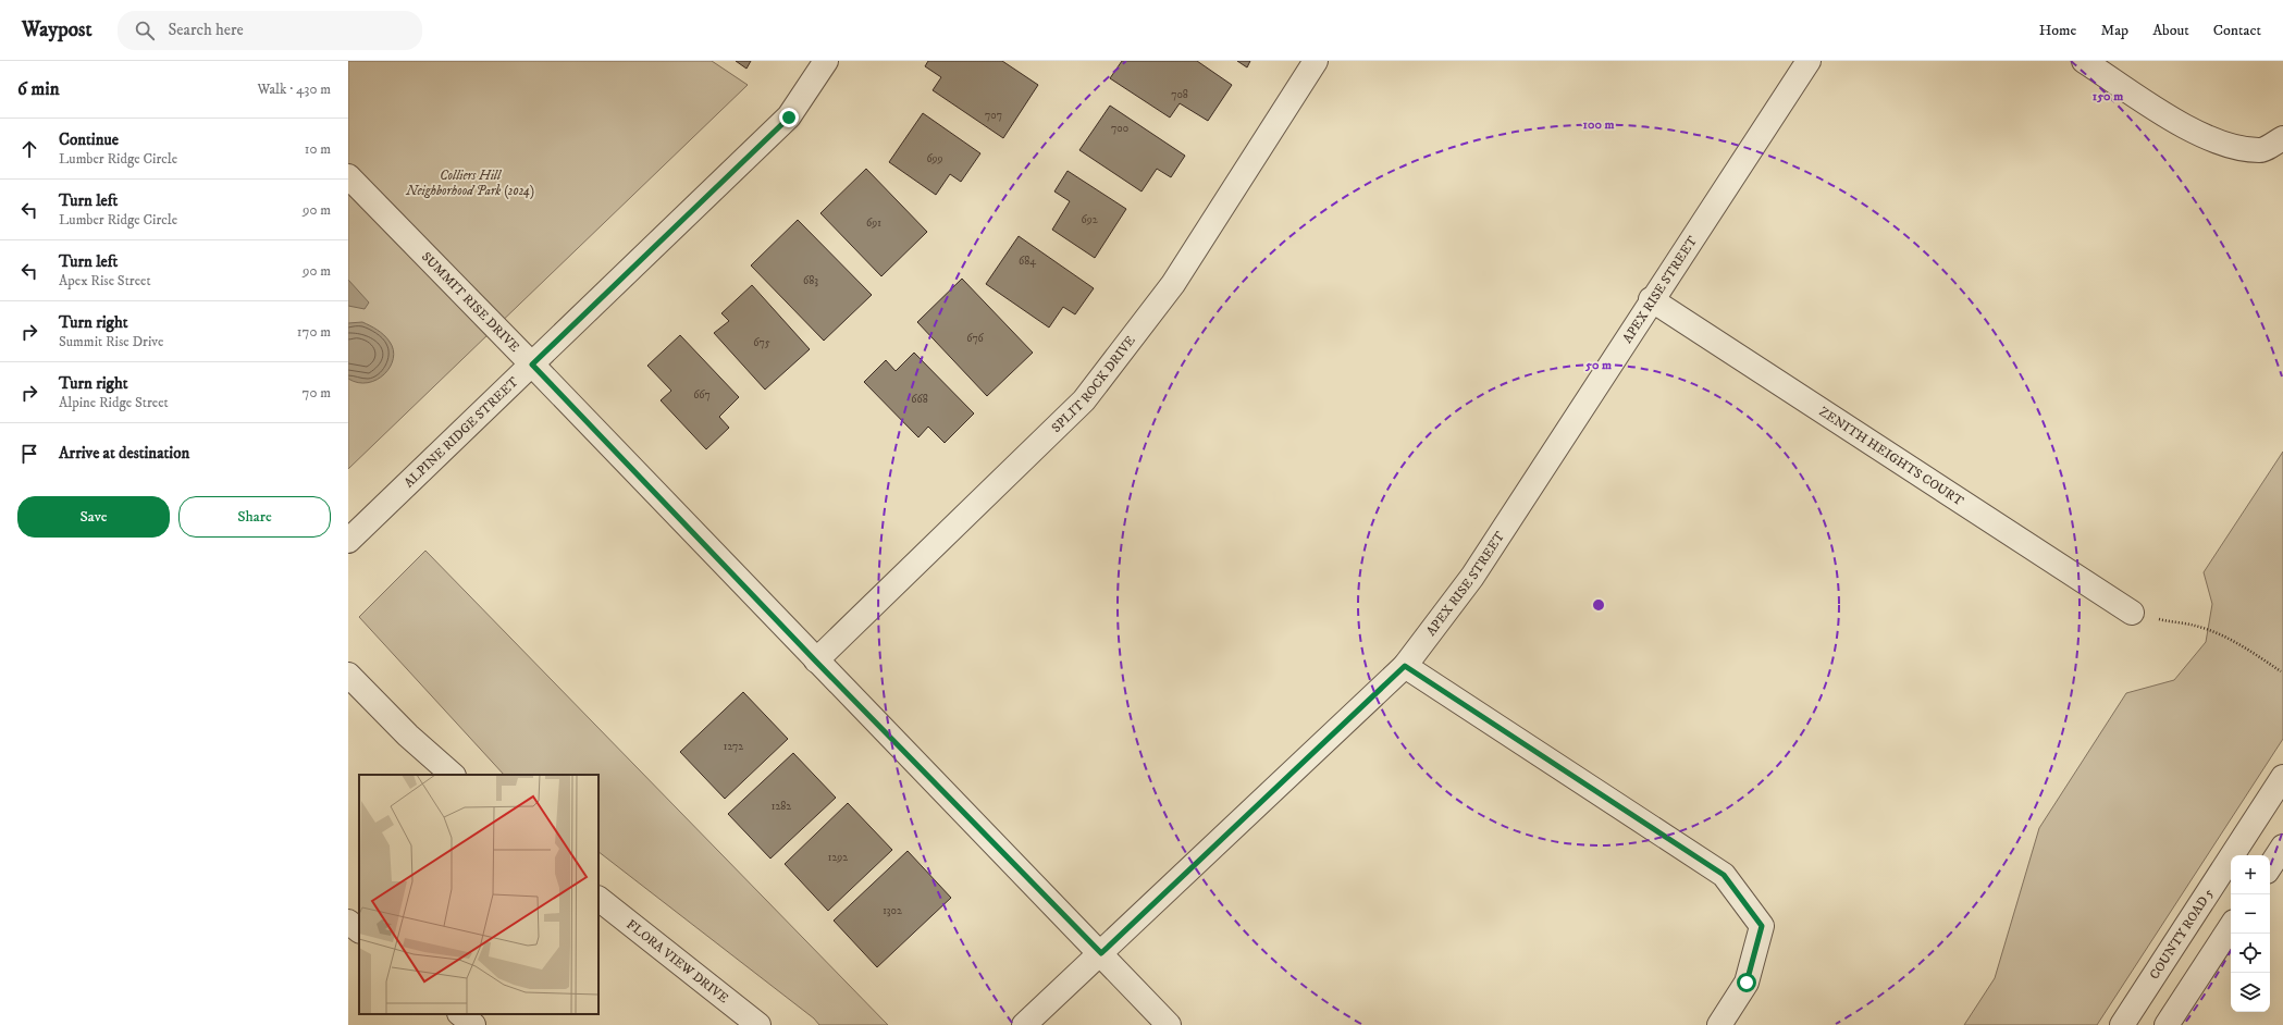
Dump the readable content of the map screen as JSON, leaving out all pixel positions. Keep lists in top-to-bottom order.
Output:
{
  "streets": {
    "street": [
      "APEX RISE STREET",
      "SUMMIT RISE DRIVE",
      "SPLIT ROCK DRIVE",
      "ALPINE RIDGE STREET",
      "ZENITH HEIGHTS COURT",
      "COUNTY ROAD 5",
      "FLORA VIEW DRIVE"
    ]
  },
  "crossings": [
    ["APEX RISE STREET", "SUMMIT RISE DRIVE"],
    ["APEX RISE STREET", "ZENITH HEIGHTS COURT"],
    ["SUMMIT RISE DRIVE", "SPLIT ROCK DRIVE"],
    ["SUMMIT RISE DRIVE", "ALPINE RIDGE STREET"]
  ],
  "parks": ["Colliers Hill Neighborhood Park (2024)"],
  "house_numbers": [
    "708",
    "707",
    "700",
    "699",
    "692",
    "691",
    "684",
    "683",
    "676",
    "675",
    "667",
    "668",
    "1272",
    "1282",
    "1292",
    "1302"
  ],
  "page": {
    "header": "Waypost",
    "search": "Search here",
    "nav": [
      "Home",
      "Map",
      "About",
      "Contact"
    ],
    "heading": ["6 min", "Walk · 430 m"],
    "list": [
      ["Continue", "Lumber Ridge Circle", "10 m"],
      ["Turn left", "Lumber Ridge Circle", "90 m"],
      ["Turn left", "Apex Rise Street", "90 m"],
      ["Turn right", "Summit Rise Drive", "170 m"],
      ["Turn right", "Alpine Ridge Street", "70 m"],
      "Arrive at destination"
    ],
    "buttons": ["Save", "Share"],
    "map_buttons": ["+", "−"]
  },
  "rings": ["150 m", "100 m", "50 m"]
}
